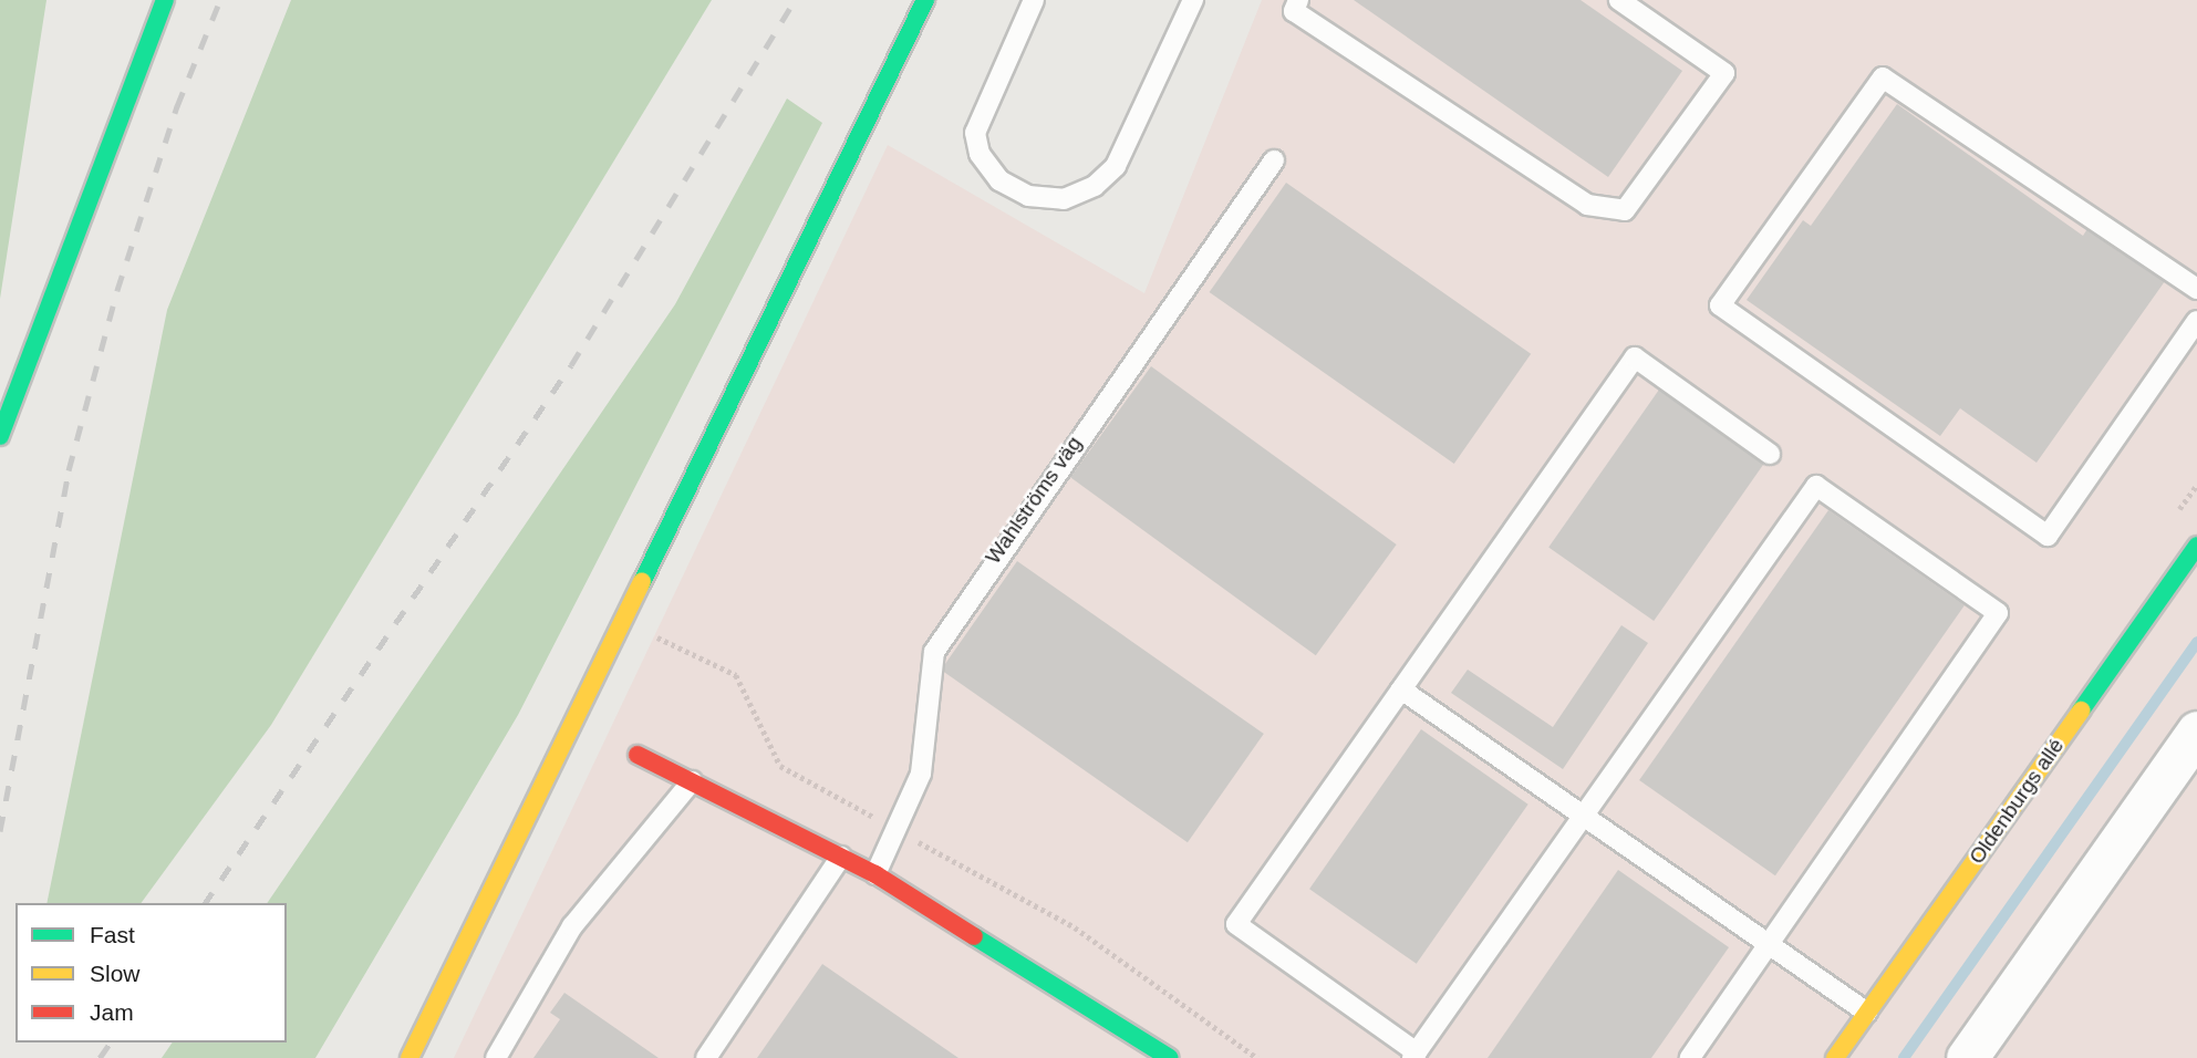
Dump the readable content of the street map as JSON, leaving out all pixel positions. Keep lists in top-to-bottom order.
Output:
{
  "streets": {
    "street": ["Oldenburgs allé"],
    "lane": ["Wahlströms väg"]
  },
  "legend": ["Fast", "Slow", "Jam"]
}
